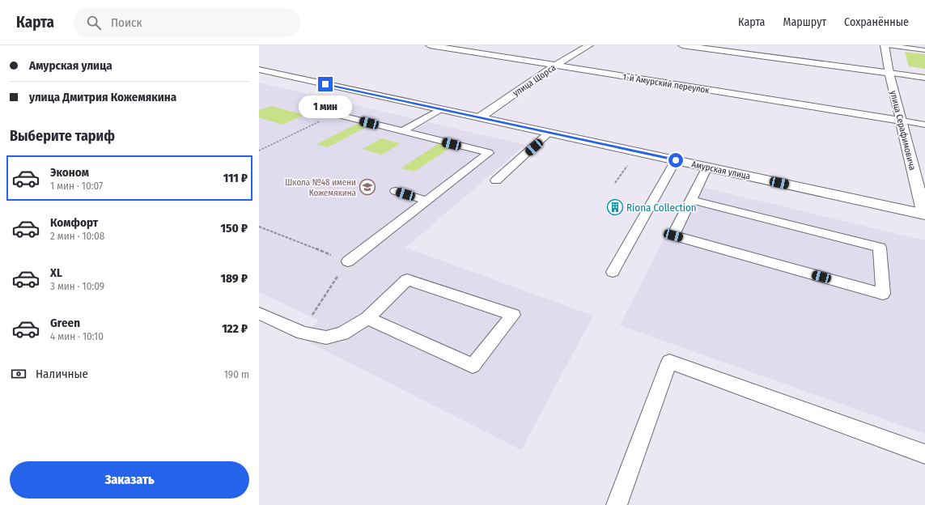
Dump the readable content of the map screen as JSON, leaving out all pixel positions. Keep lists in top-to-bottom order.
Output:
{
  "streets": {
    "street": [
      "улица Щорса",
      "1-й Амурский переулок",
      "улица Серафимовича",
      "Амурская улица"
    ]
  },
  "crossings": [
    ["улица Щорса", "1-й Амурский переулок"],
    ["улица Щорса", "Амурская улица"],
    ["1-й Амурский переулок", "улица Серафимовича"],
    ["улица Серафимовича", "Амурская улица"]
  ],
  "places": {
    "school or university": ["Школа №48 имени Кожемякина"],
    "building": ["Riona Collection"]
  },
  "page": {
    "header": "Карта",
    "search": "Поиск",
    "nav": ["Карта", "Маршрут", "Сохранённые"],
    "banner": ["Амурская улица", "улица Дмитрия Кожемякина"],
    "bubble": "1 мин",
    "heading": "Выберите тариф",
    "list": [
      {
        "name": "Эконом",
        "note": "1 мин · 10:07",
        "value": "111 ₽"
      },
      {
        "name": "Комфорт",
        "note": "2 мин · 10:08",
        "value": "150 ₽"
      },
      {
        "name": "XL",
        "note": "3 мин · 10:09",
        "value": "189 ₽"
      },
      {
        "name": "Green",
        "note": "4 мин · 10:10",
        "value": "122 ₽"
      }
    ],
    "pay": ["Наличные", "190 m"],
    "buttons": "Заказать"
  }
}
